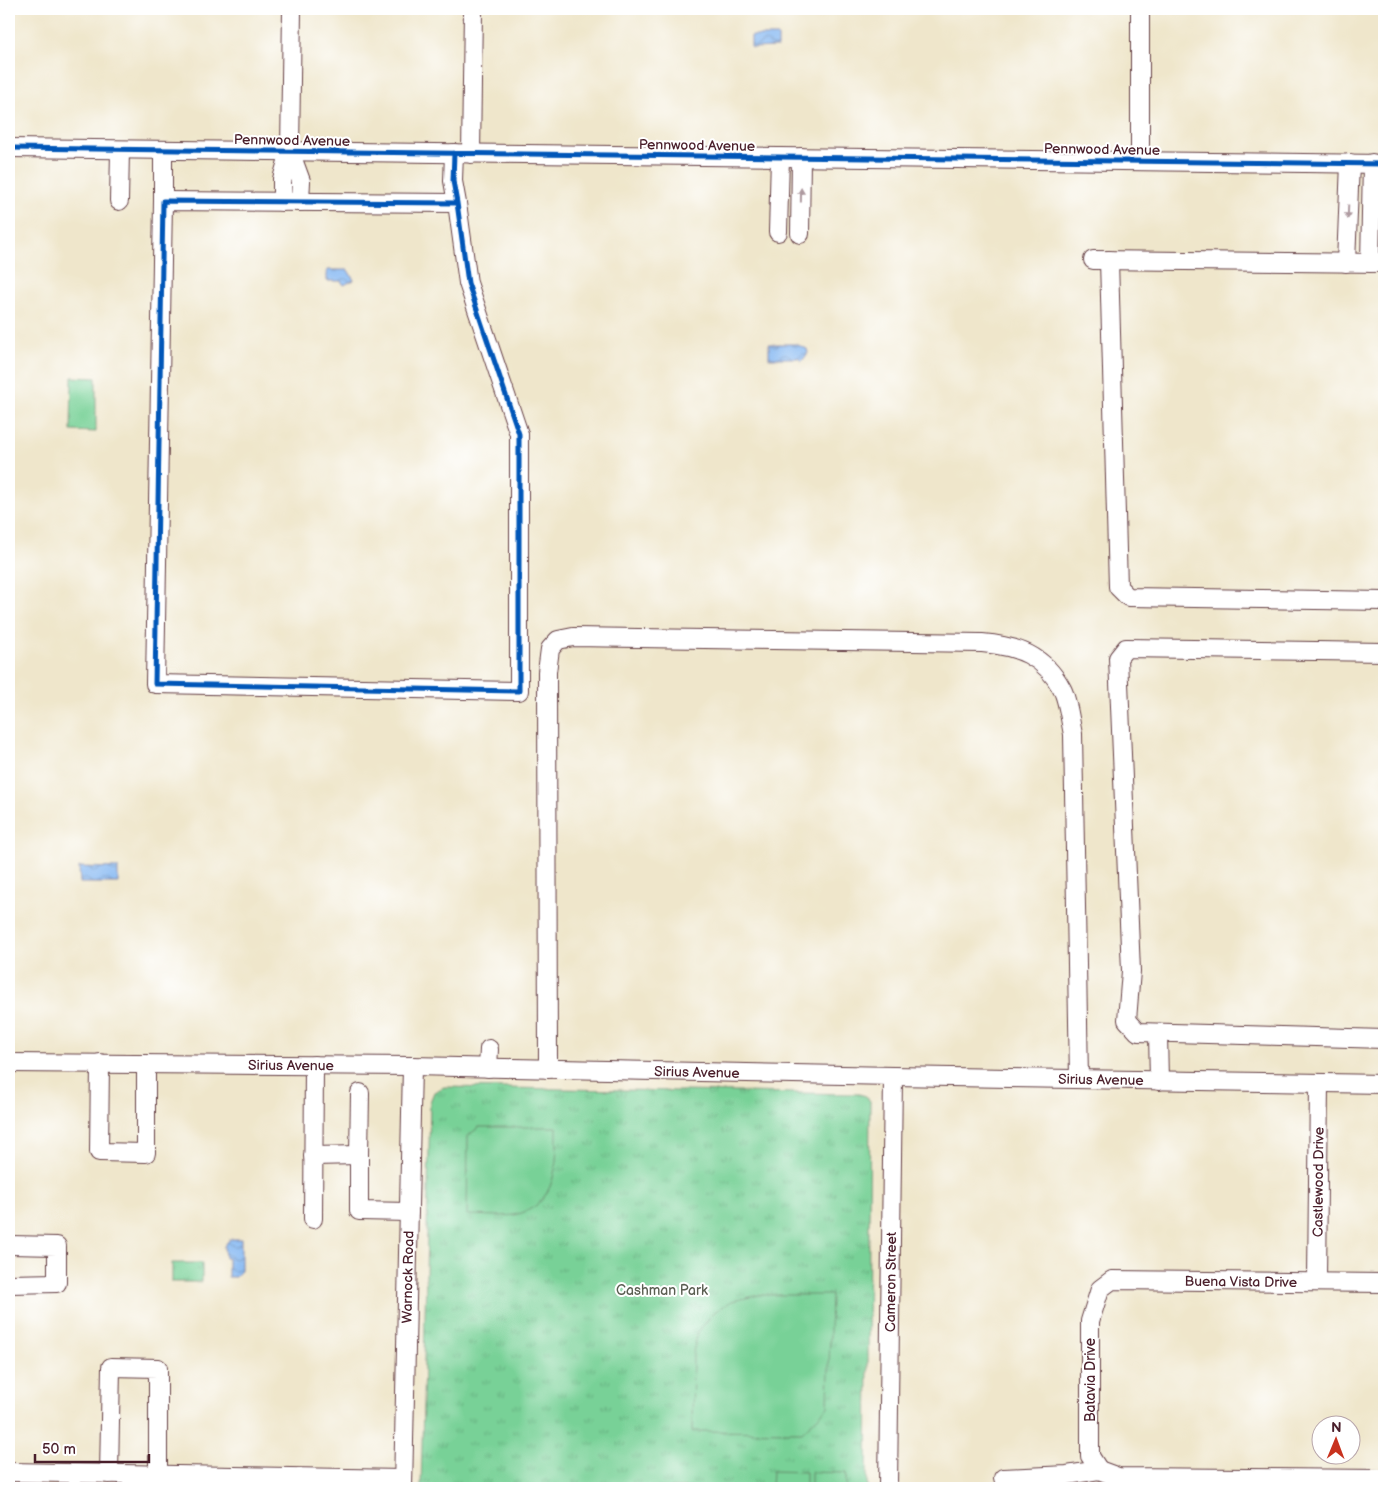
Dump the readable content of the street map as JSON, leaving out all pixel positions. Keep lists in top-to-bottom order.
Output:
{
  "streets": {
    "street": [
      "Pennwood Avenue",
      "Sirius Avenue",
      "Castlewood Drive",
      "Warnock Road",
      "Buena Vista Drive",
      "Cameron Street",
      "Batavia Drive"
    ]
  },
  "crossings": [
    ["Sirius Avenue", "Castlewood Drive"],
    ["Sirius Avenue", "Warnock Road"],
    ["Sirius Avenue", "Cameron Street"],
    ["Castlewood Drive", "Buena Vista Drive"],
    ["Buena Vista Drive", "Batavia Drive"]
  ],
  "parks": ["Cashman Park"],
  "scale_bar": "50 m",
  "north": "top"
}
